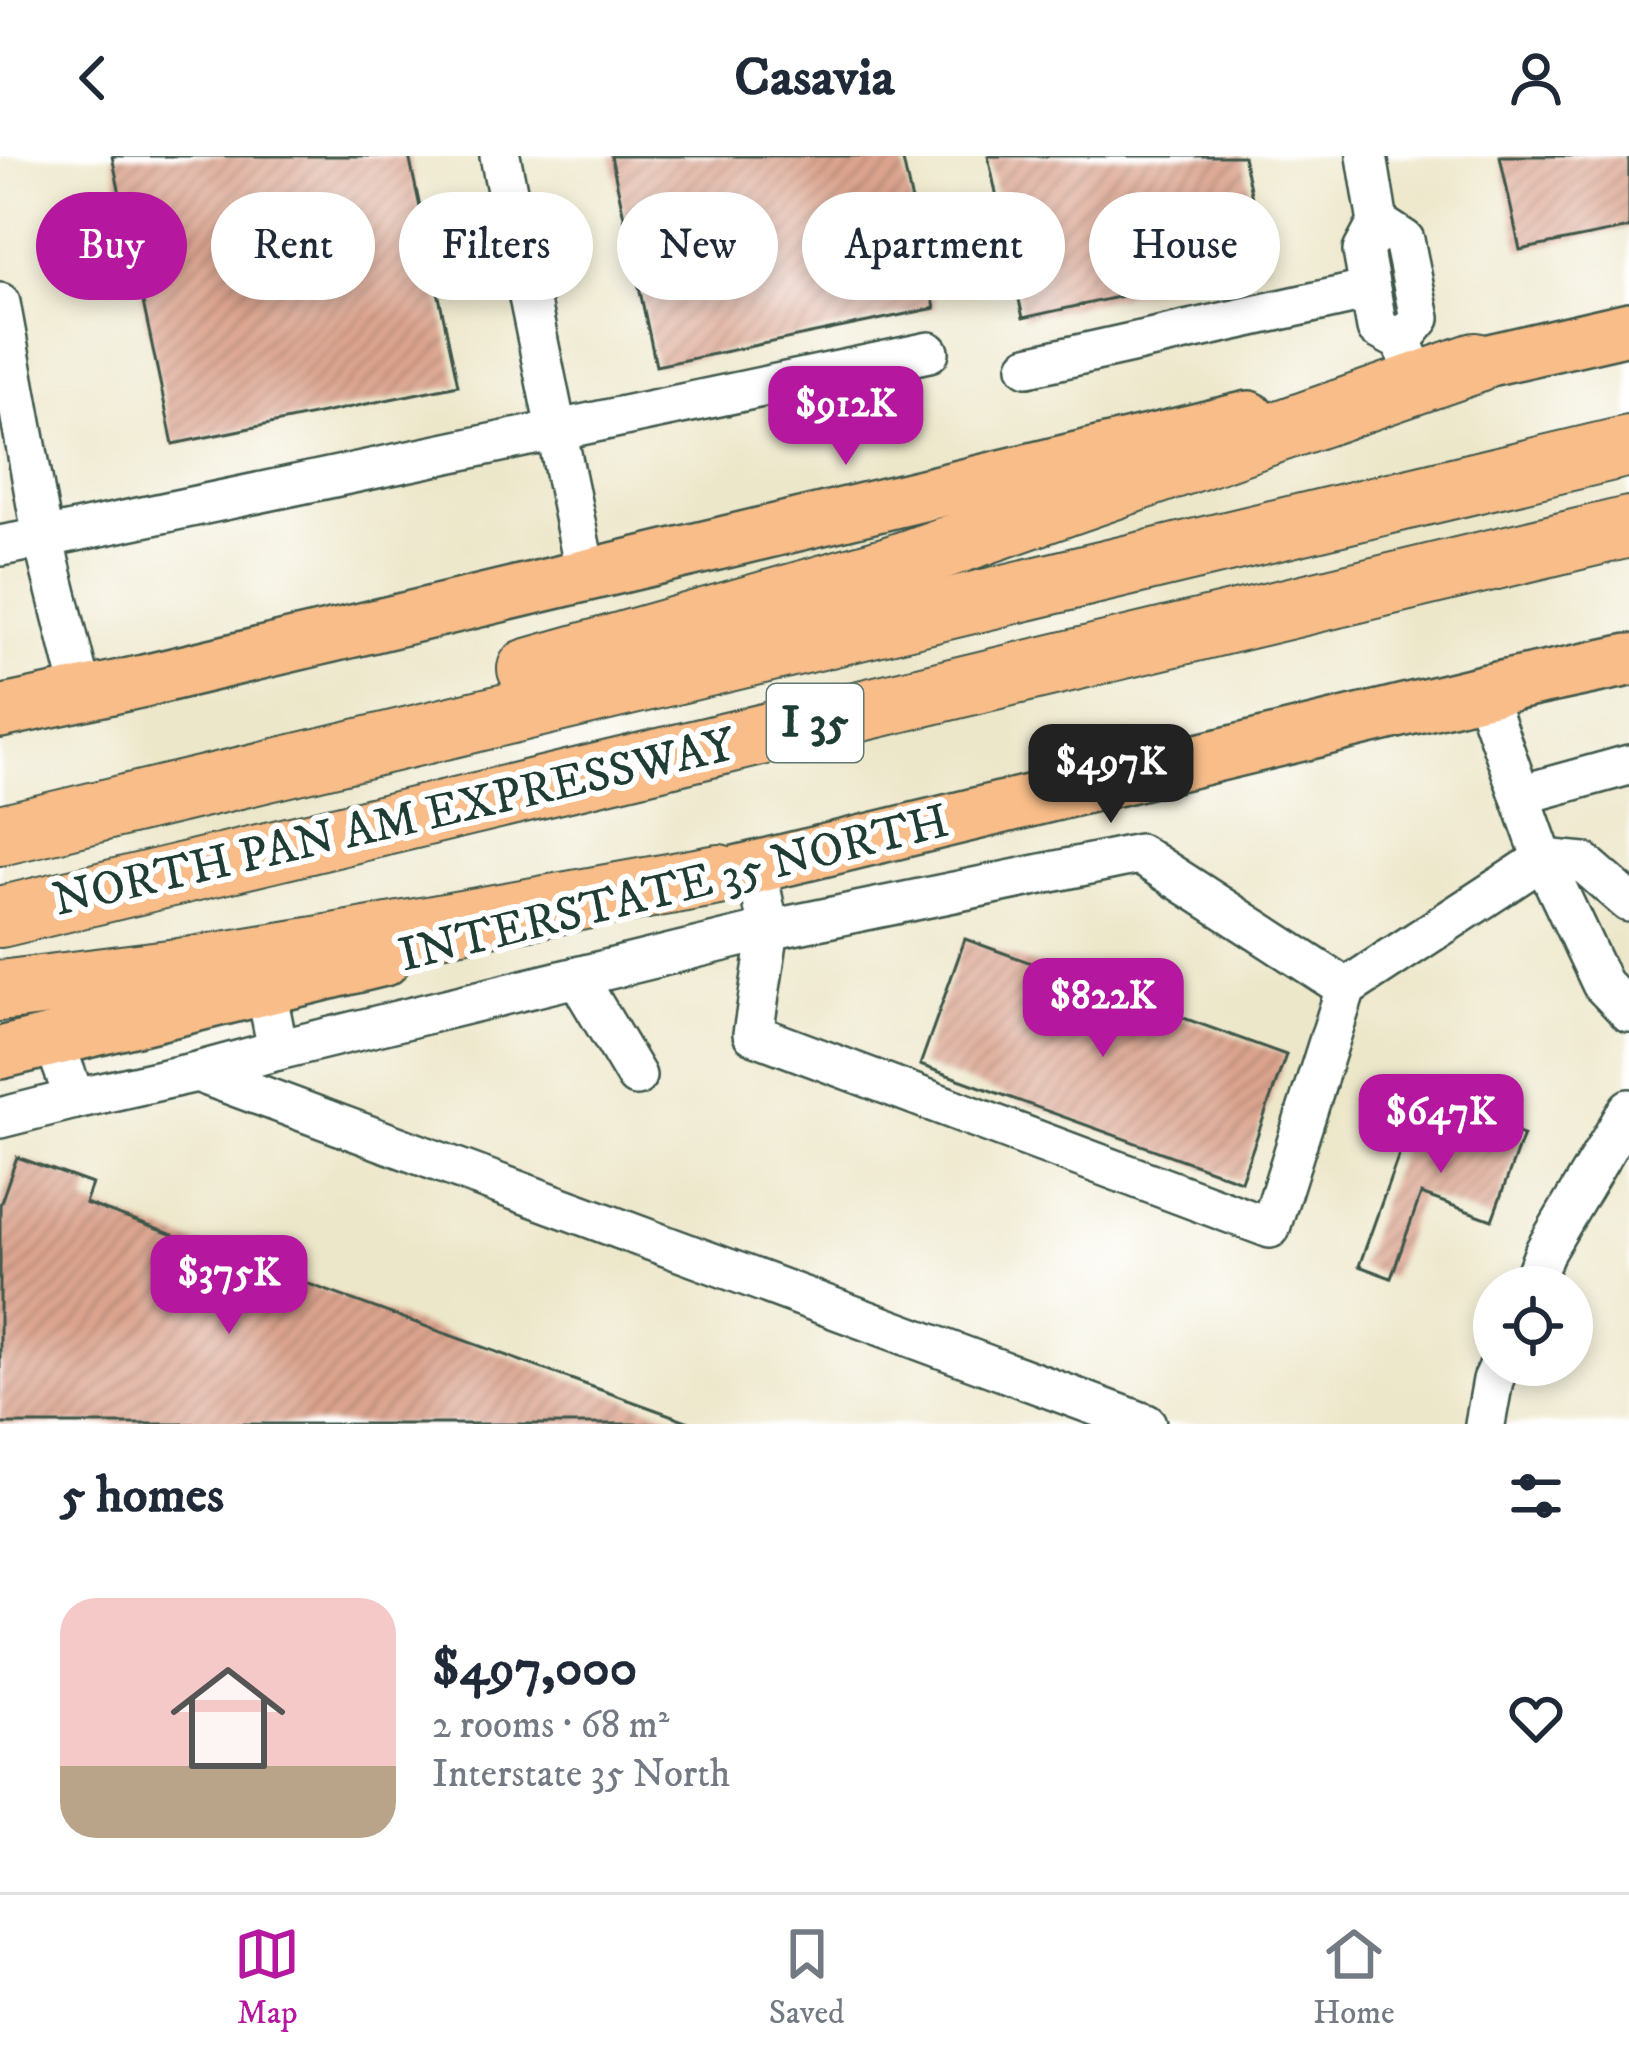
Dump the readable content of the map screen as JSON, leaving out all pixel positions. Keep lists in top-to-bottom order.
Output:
{
  "streets": {
    "highway": ["I 35", "NORTH PAN AM EXPRESSWAY"],
    "main road": ["INTERSTATE 35 NORTH"]
  },
  "page": {
    "header": "Casavia",
    "chip": [
      "Buy",
      "Rent",
      "Filters",
      "New",
      "Apartment",
      "House"
    ],
    "price": [
      "$912K",
      "$497K",
      "$822K",
      "$647K",
      "$375K"
    ],
    "heading": "5 homes",
    "list": [
      {
        "name": "$497,000",
        "note": "2 rooms · 68 m² · Interstate 35 North"
      }
    ],
    "tabs": ["Map", "Saved", "Home"]
  }
}
